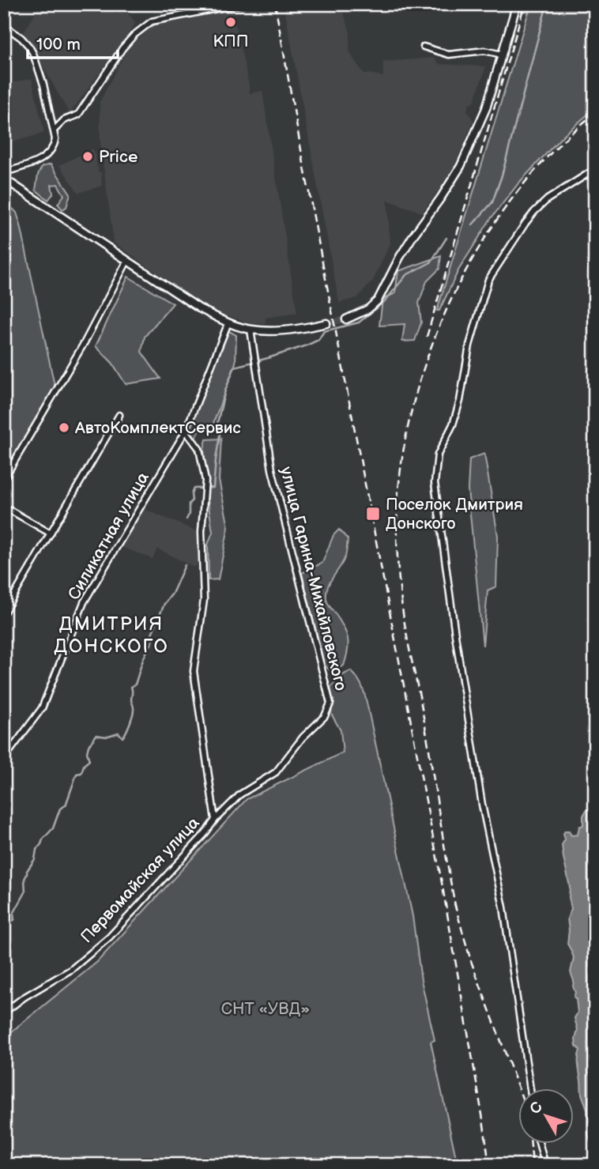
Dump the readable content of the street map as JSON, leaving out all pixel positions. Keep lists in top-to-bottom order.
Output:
{
  "streets": {
    "street": ["Силикатная улица", "улица Гарина-Михайловского", "Первомайская улица"]
  },
  "crossings": [
    ["Силикатная улица", "Первомайская улица"],
    ["улица Гарина-Михайловского", "Первомайская улица"]
  ],
  "districts": ["ДМИТРИЯ ДОНСКОГО"],
  "parks": ["СНТ «УВД»"],
  "places": {
    "other": ["КПП", "Price", "АвтоКомплектСервис"],
    "transit": ["Поселок Дмитрия Донского"]
  },
  "scale_bar": "100 m",
  "north": "top left"
}
